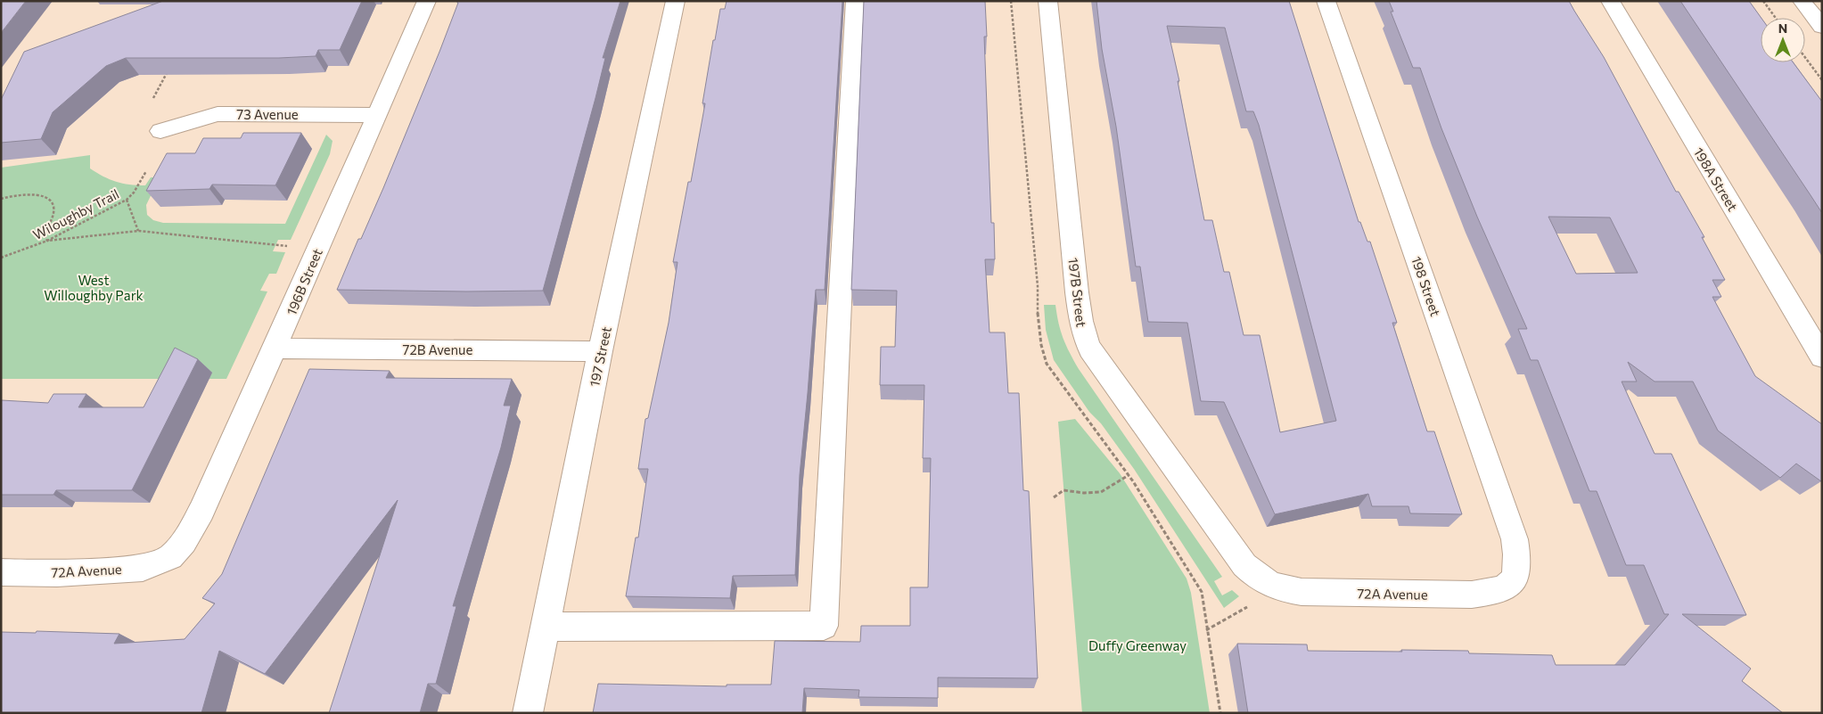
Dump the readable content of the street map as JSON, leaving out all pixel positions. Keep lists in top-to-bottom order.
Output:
{
  "streets": {
    "street": [
      "73 Avenue",
      "198A Street",
      "196B Street",
      "198 Street",
      "197B Street",
      "72B Avenue",
      "197 Street",
      "72A Avenue"
    ],
    "path": ["Wiloughby Trail"]
  },
  "crossings": [
    ["73 Avenue", "196B Street"],
    ["196B Street", "72B Avenue"],
    ["196B Street", "72A Avenue"],
    ["198 Street", "72A Avenue"],
    ["197B Street", "72A Avenue"],
    ["72B Avenue", "197 Street"]
  ],
  "parks": ["West Willoughby Park", "Duffy Greenway"],
  "north": "top"
}
